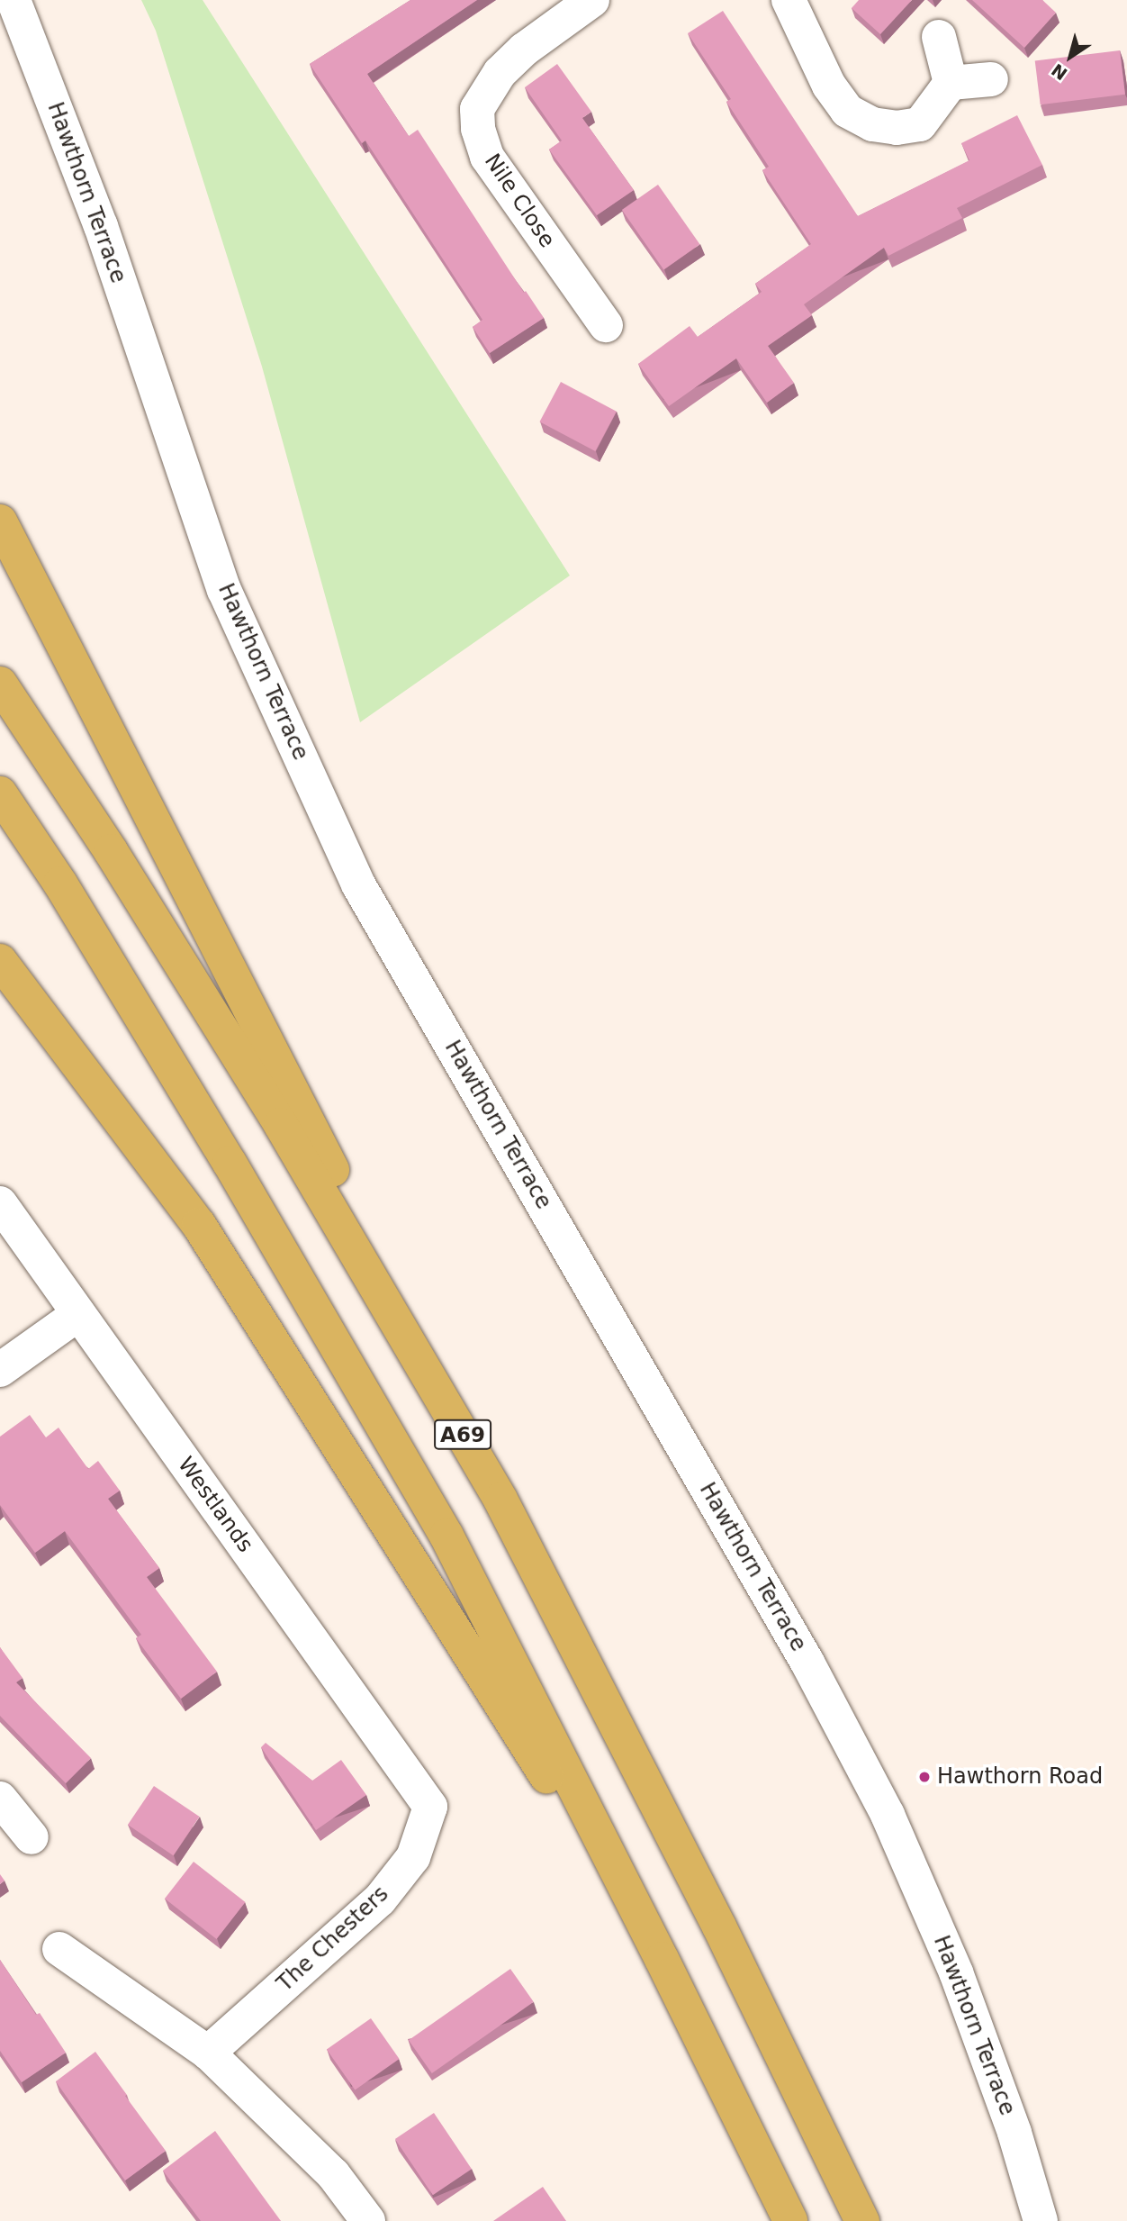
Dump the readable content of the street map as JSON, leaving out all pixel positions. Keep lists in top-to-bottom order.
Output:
{
  "streets": {
    "highway": ["A69"],
    "main road": [
      "Hawthorn Terrace",
      "Nile Close",
      "Westlands",
      "The Chesters"
    ]
  },
  "crossings": [
    ["Westlands", "The Chesters"]
  ],
  "places": ["Hawthorn Road"],
  "north": "bottom left"
}
